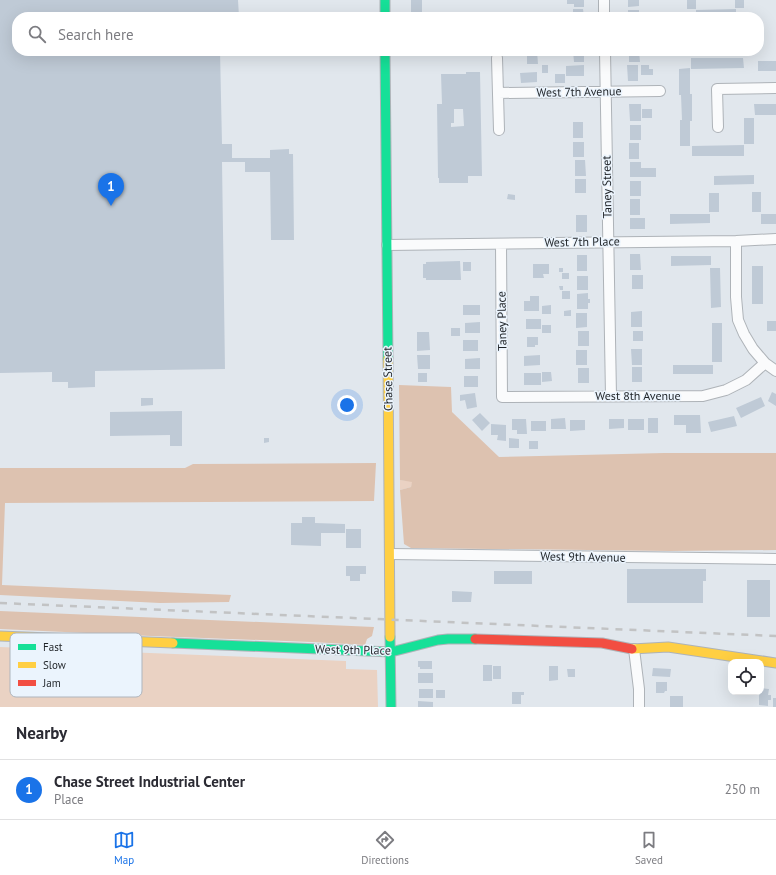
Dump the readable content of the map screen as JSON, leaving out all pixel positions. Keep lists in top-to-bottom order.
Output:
{
  "streets": {
    "street": [
      "West 7th Avenue",
      "Taney Street",
      "West 7th Place",
      "Taney Place",
      "Chase Street",
      "West 8th Avenue",
      "West 9th Avenue",
      "West 9th Place"
    ]
  },
  "crossings": [
    ["West 7th Avenue", "Taney Street"],
    ["Taney Street", "West 7th Place"],
    ["Taney Street", "West 8th Avenue"],
    ["West 7th Place", "Taney Place"],
    ["West 7th Place", "Chase Street"],
    ["Taney Place", "West 8th Avenue"],
    ["Chase Street", "West 9th Avenue"],
    ["Chase Street", "West 9th Place"]
  ],
  "legend": ["Fast", "Slow", "Jam"],
  "page": {
    "search": "Search here",
    "pins": "1",
    "heading": "Nearby",
    "list": [
      {
        "mark": "1",
        "name": "Chase Street Industrial Center",
        "note": "Place",
        "value": "250 m"
      }
    ],
    "nav": ["Map", "Directions", "Saved"]
  }
}
